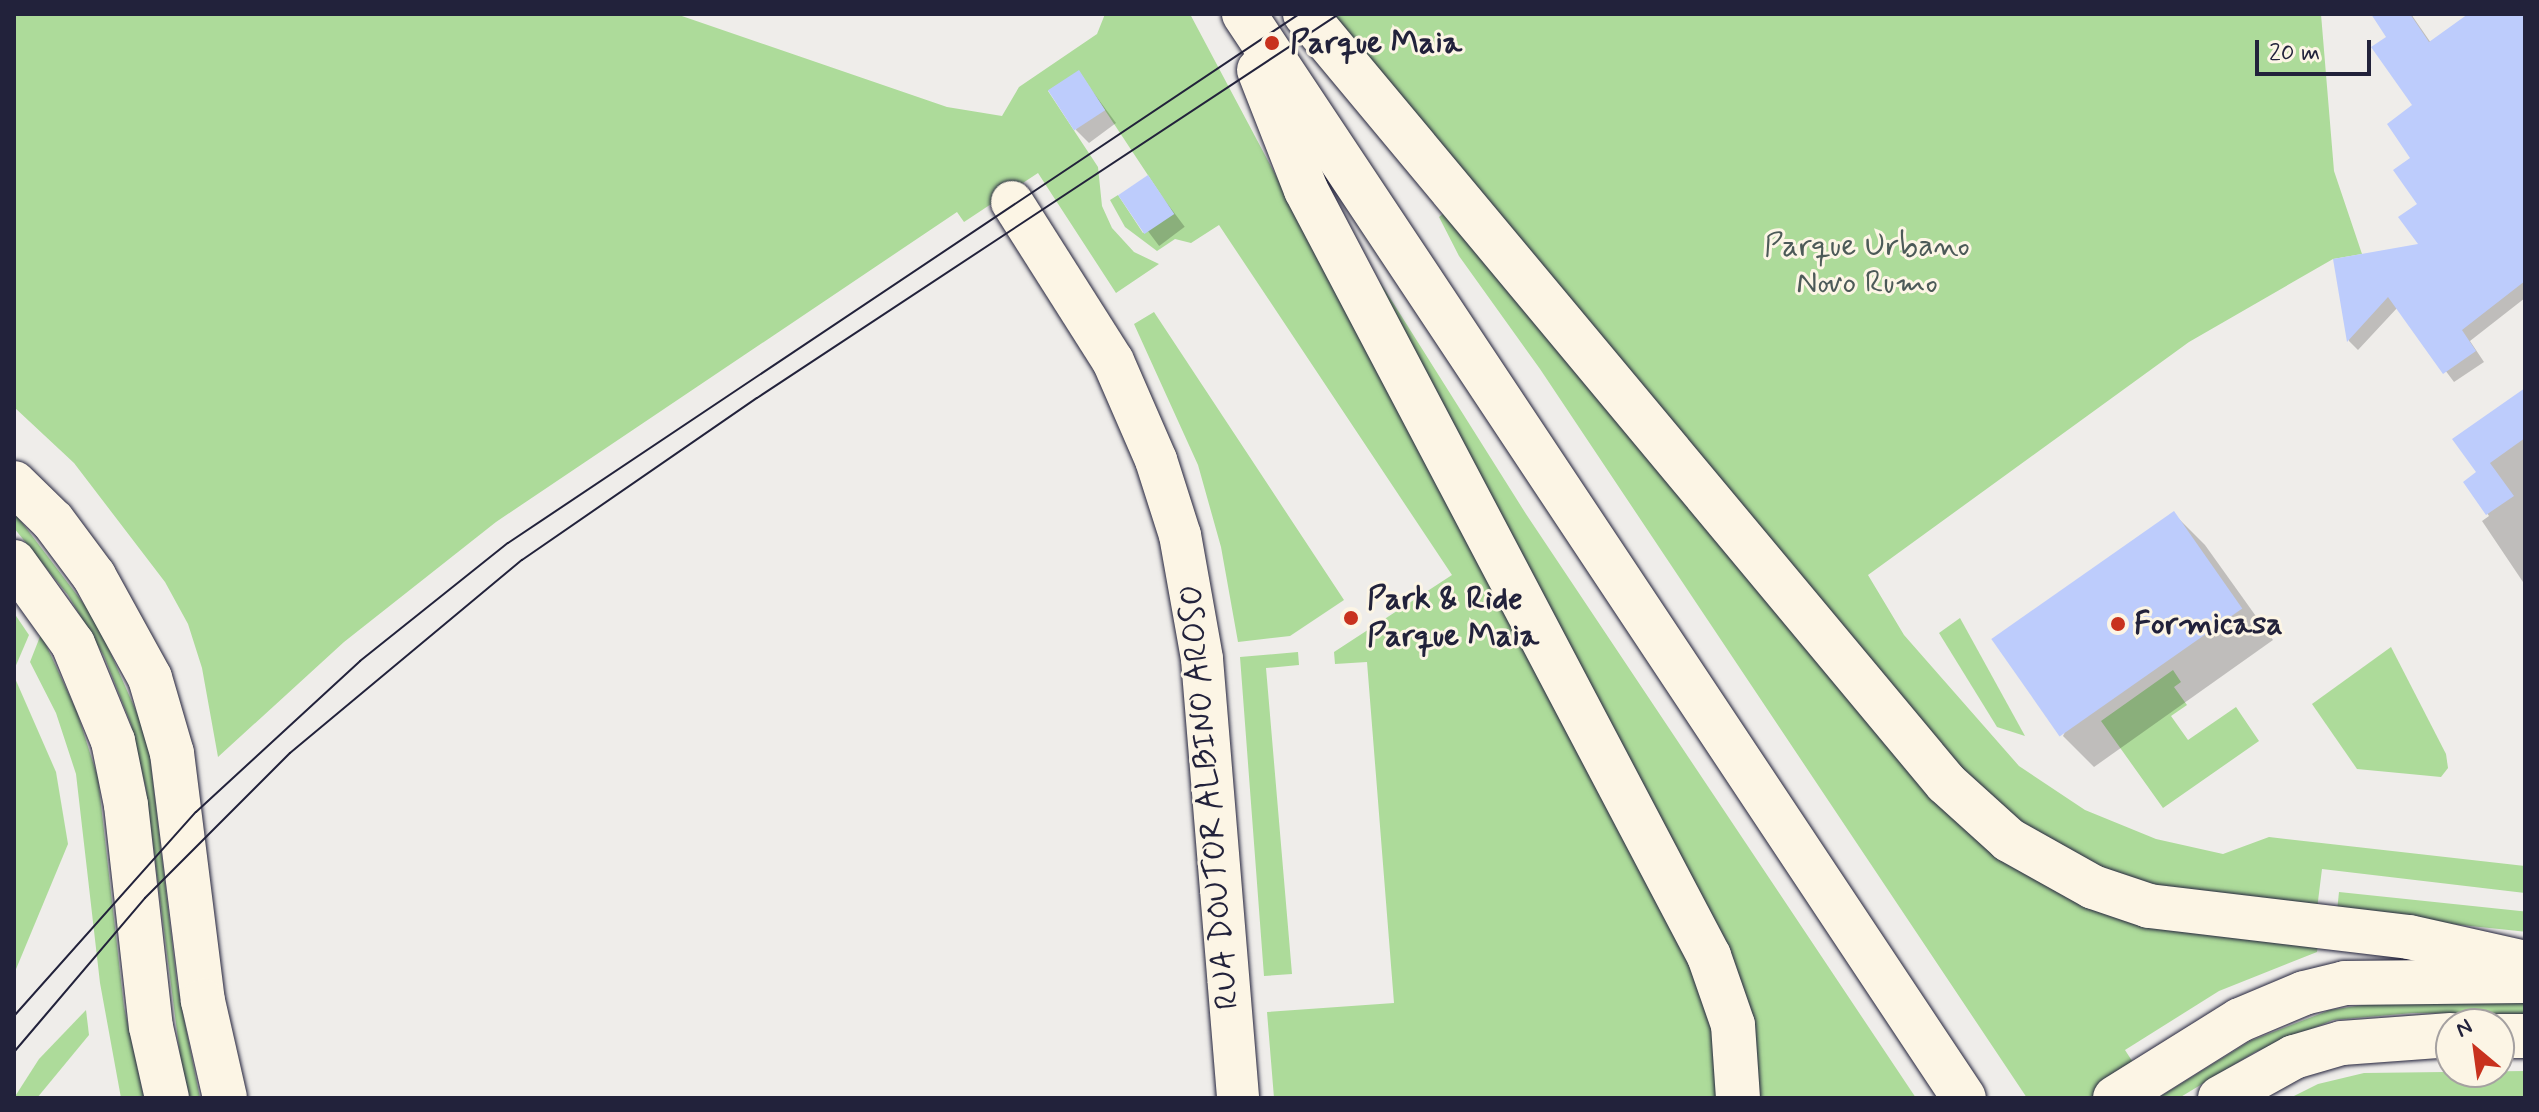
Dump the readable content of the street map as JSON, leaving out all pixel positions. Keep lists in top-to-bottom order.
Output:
{
  "streets": {
    "street": ["RUA DOUTOR ALBINO AROSO"]
  },
  "parks": ["Parque Urbano Novo Rumo"],
  "places": ["Parque Maia", "Park & Ride Parque Maia", "Formicasa"],
  "scale_bar": "20 m",
  "north": "top left"
}
